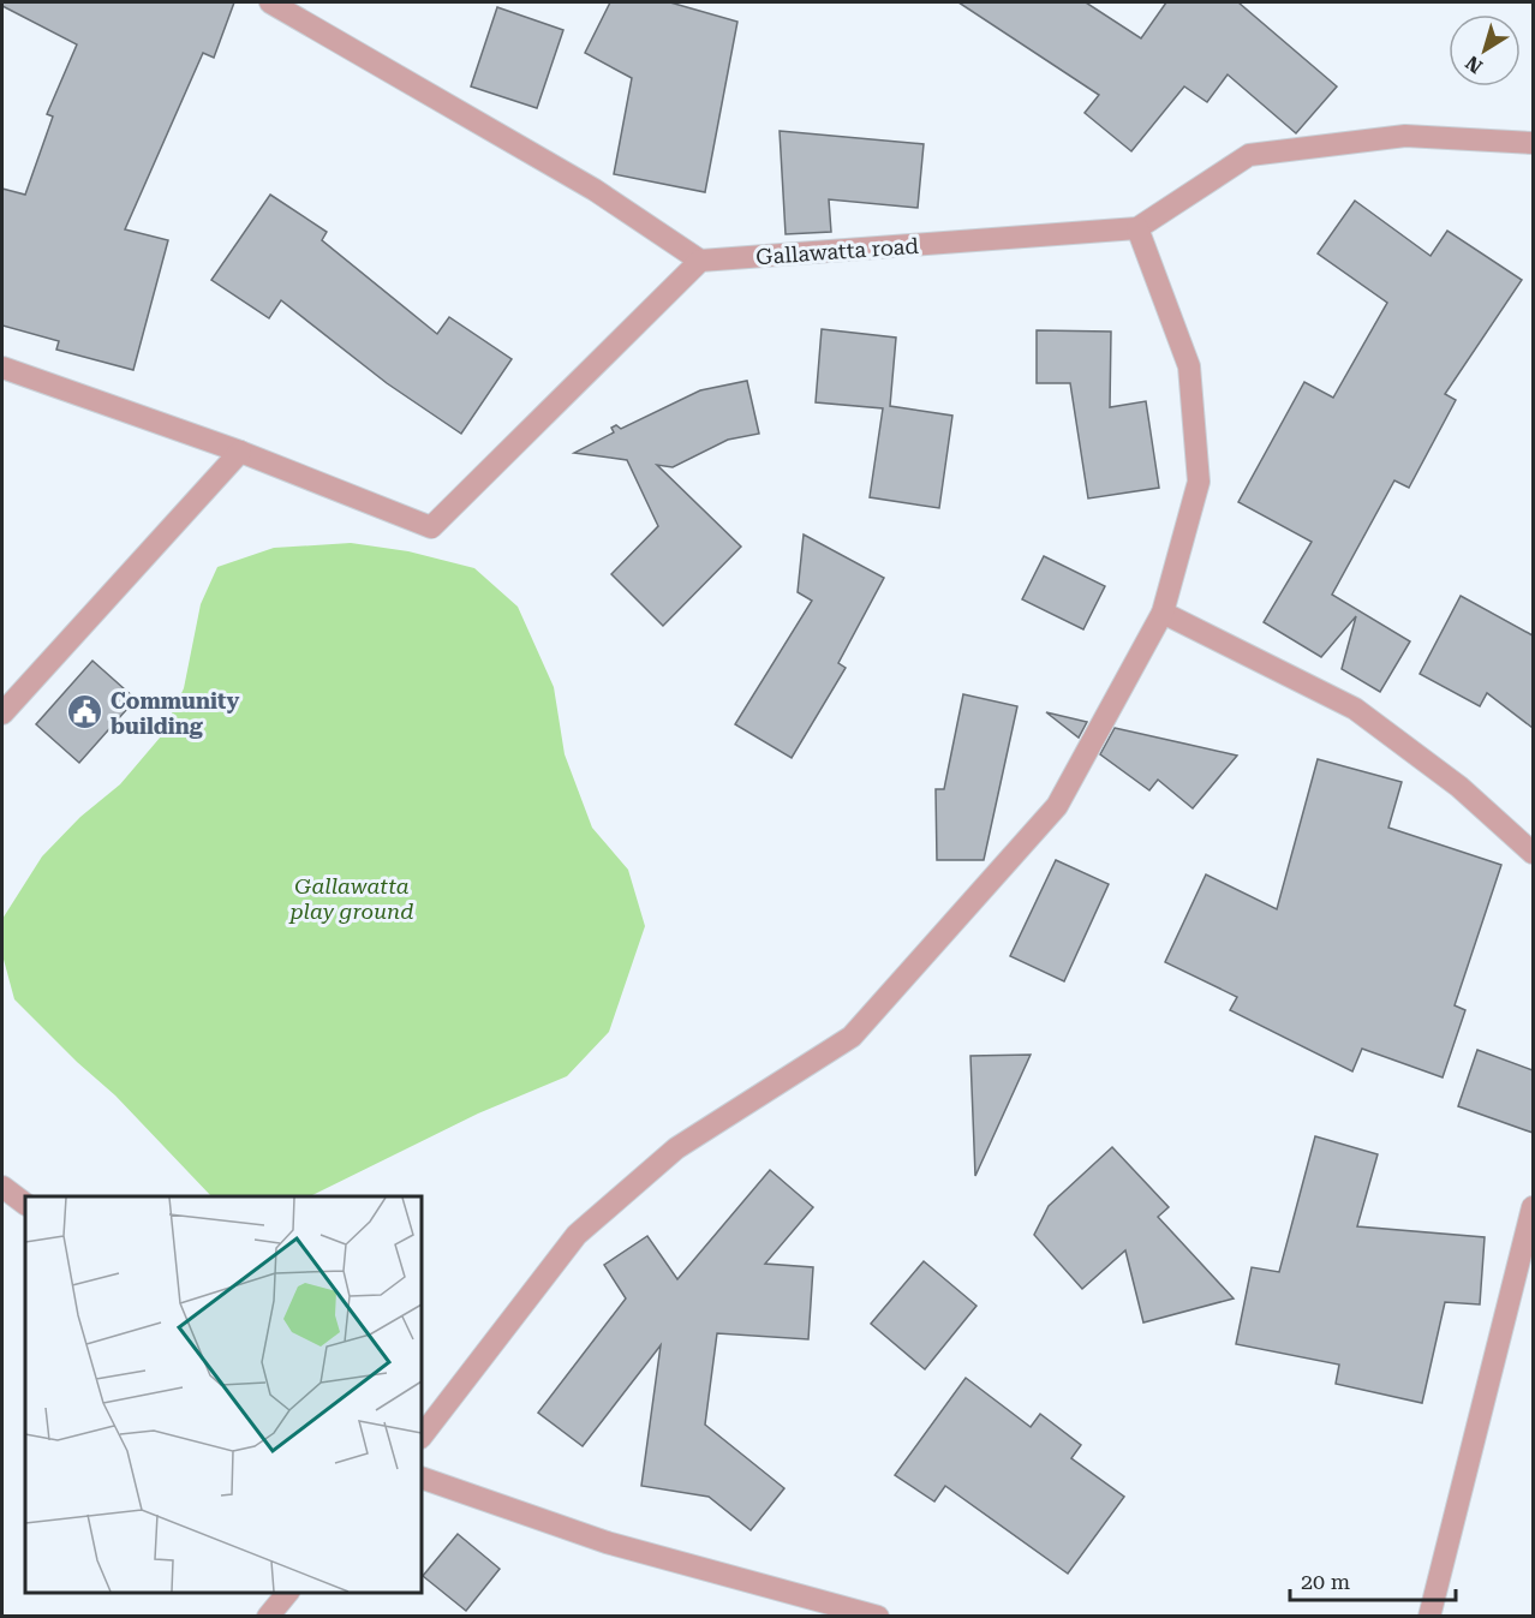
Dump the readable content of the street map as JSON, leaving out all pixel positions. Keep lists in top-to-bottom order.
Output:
{
  "streets": {
    "street": ["Gallawatta road"]
  },
  "parks": ["Gallawatta play ground"],
  "places": {
    "public building": ["Community building"]
  },
  "scale_bar": "20 m",
  "north": "bottom left"
}
